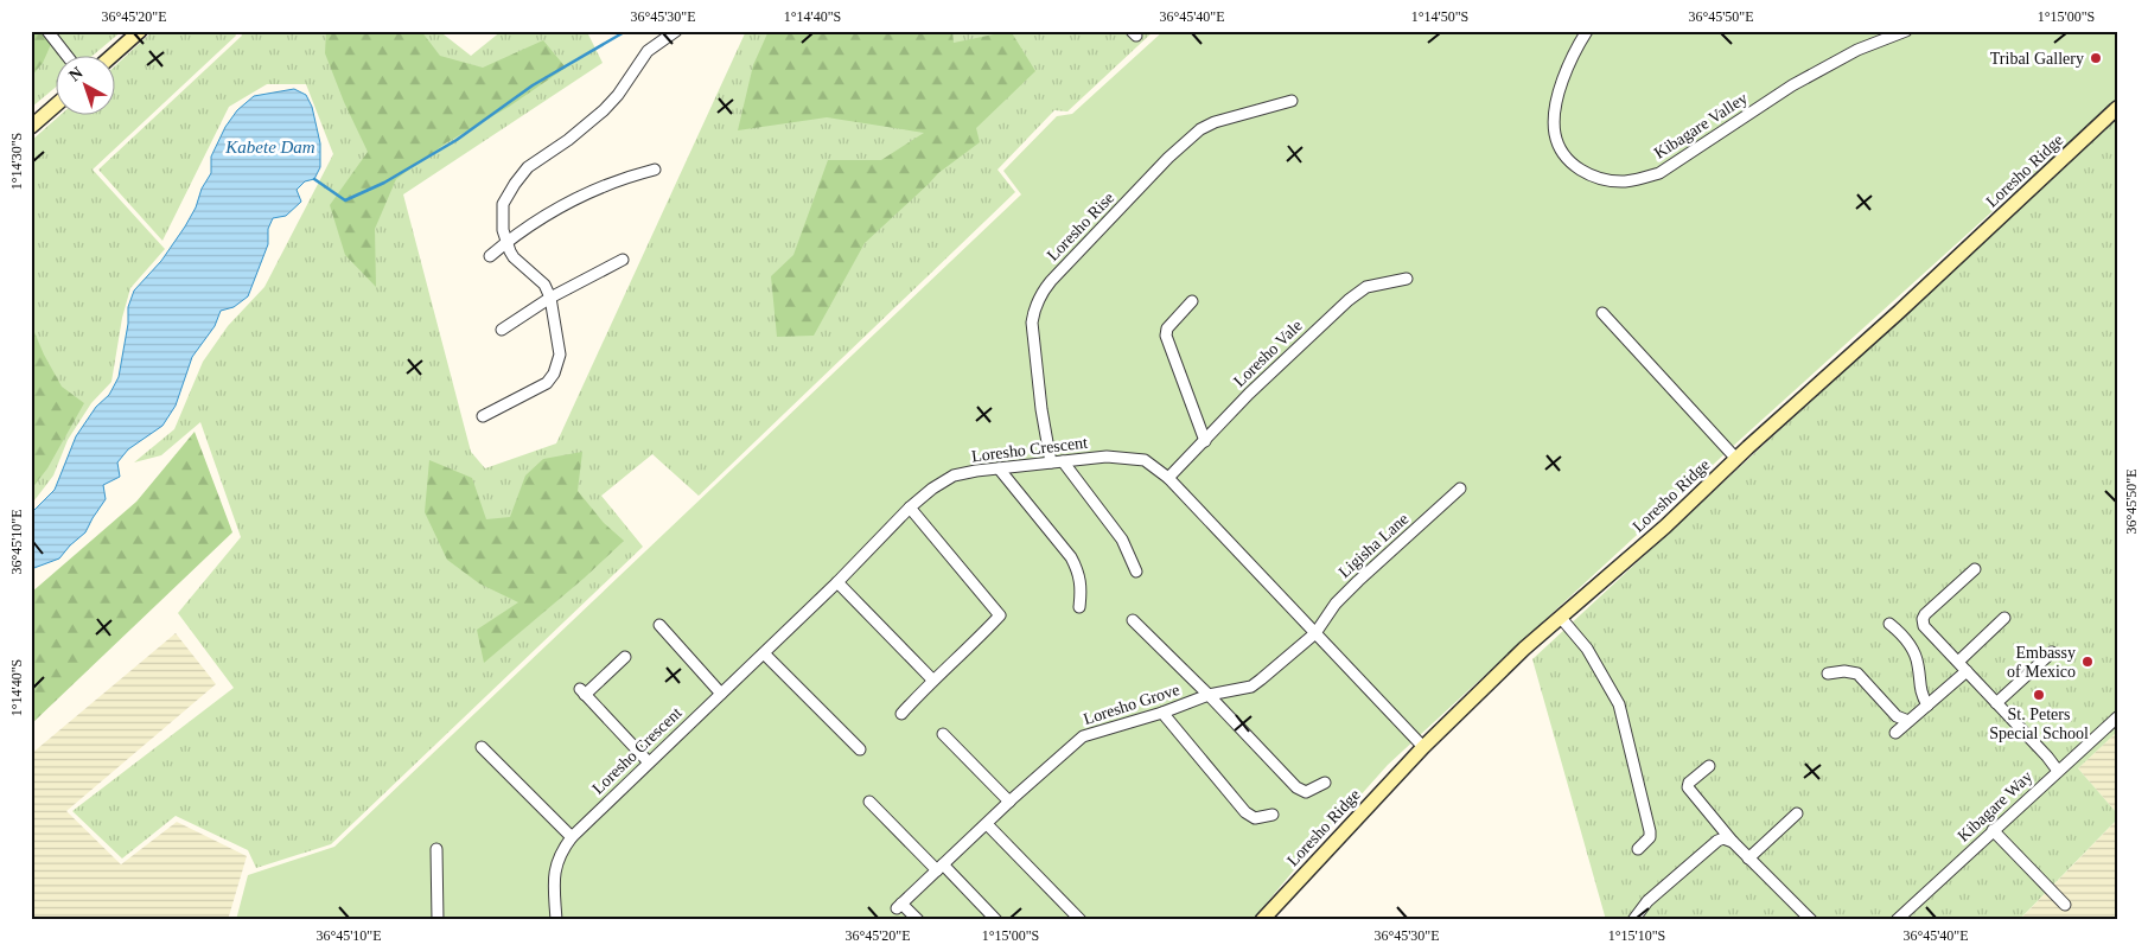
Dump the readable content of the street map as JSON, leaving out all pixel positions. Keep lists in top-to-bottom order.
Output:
{
  "streets": {
    "main road": ["Loresho Ridge"],
    "street": [
      "Kibagare Valley",
      "Loresho Rise",
      "Loresho Vale",
      "Loresho Crescent",
      "Ligisha Lane",
      "Loresho Grove",
      "Kibagare Way"
    ]
  },
  "crossings": [
    ["Loresho Ridge", "Loresho Crescent"],
    ["Loresho Rise", "Loresho Crescent"],
    ["Loresho Vale", "Loresho Crescent"],
    ["Loresho Crescent", "Ligisha Lane"],
    ["Loresho Crescent", "Loresho Grove"],
    ["Ligisha Lane", "Loresho Grove"]
  ],
  "water": ["Kabete Dam"],
  "places": ["Tribal Gallery", "Embassy of Mexico", "St. Peters Special School"],
  "north": "top left",
  "coordinates": [
    "36°45'20\"E",
    "36°45'30\"E",
    "1°14'40\"S",
    "36°45'40\"E",
    "1°14'50\"S",
    "36°45'50\"E",
    "1°15'00\"S",
    "1°14'30\"S",
    "36°45'10\"E",
    "1°15'10\"S"
  ]
}
